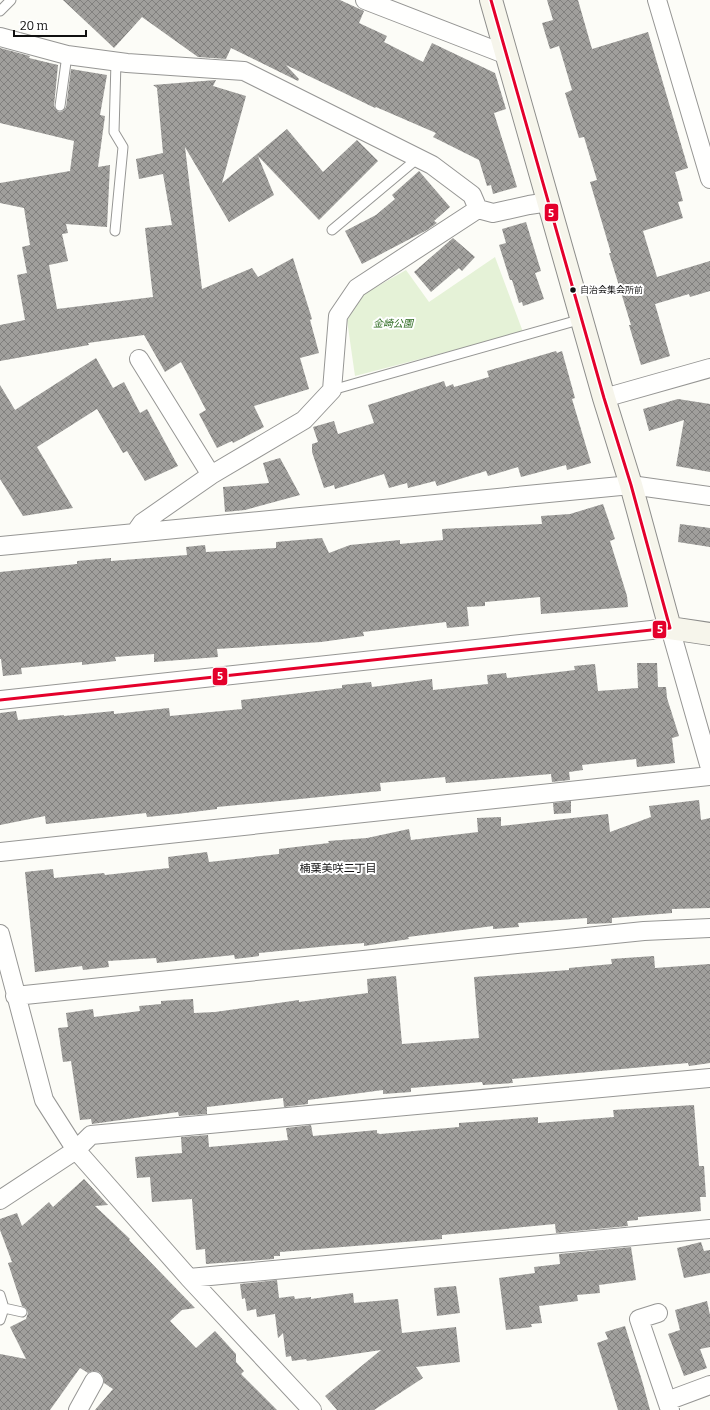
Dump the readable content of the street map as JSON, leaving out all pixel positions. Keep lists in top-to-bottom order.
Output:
{
  "districts": ["楠葉美咲二丁目"],
  "parks": ["金崎公園"],
  "places": ["自治会集会所前"],
  "lines": ["transit line 5"],
  "scale_bar": "20 m"
}
